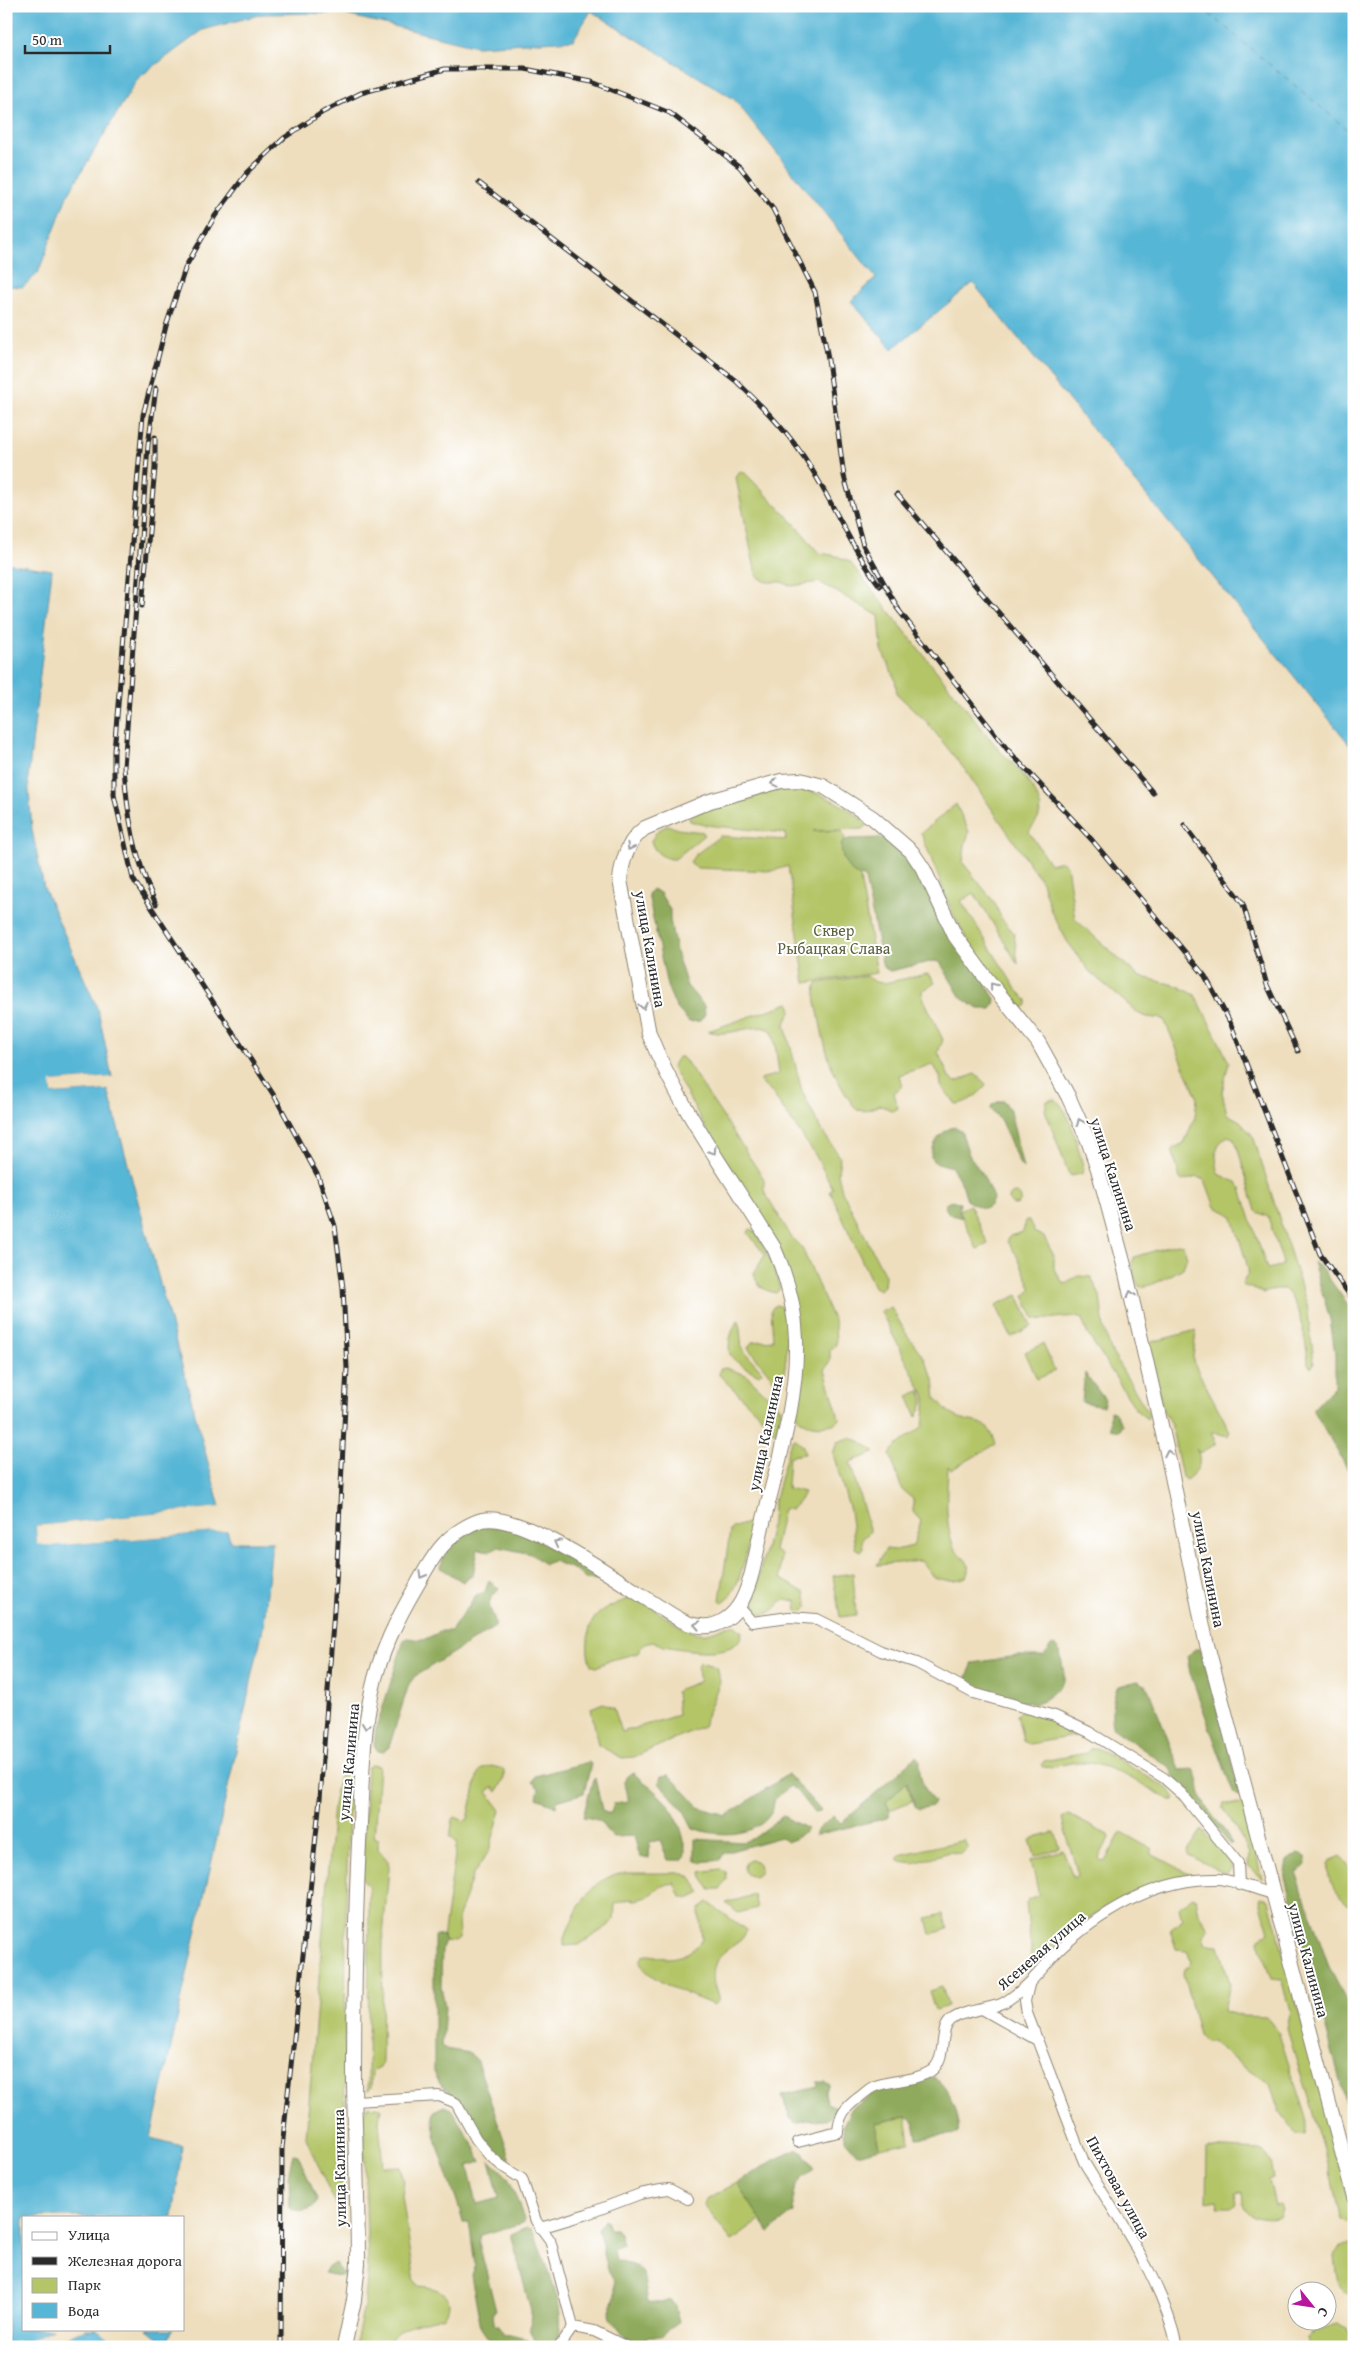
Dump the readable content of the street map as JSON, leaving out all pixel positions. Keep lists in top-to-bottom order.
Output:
{
  "streets": {
    "main road": ["улица Калинина"],
    "street": ["Ясеневая улица", "Пихтовая улица"]
  },
  "crossings": [
    ["улица Калинина", "Ясеневая улица"],
    ["Ясеневая улица", "Пихтовая улица"]
  ],
  "parks": ["Сквер Рыбацкая Слава"],
  "legend": [
    "Улица",
    "Железная дорога",
    "Парк",
    "Вода"
  ],
  "scale_bar": "50 m",
  "north": "bottom right"
}
